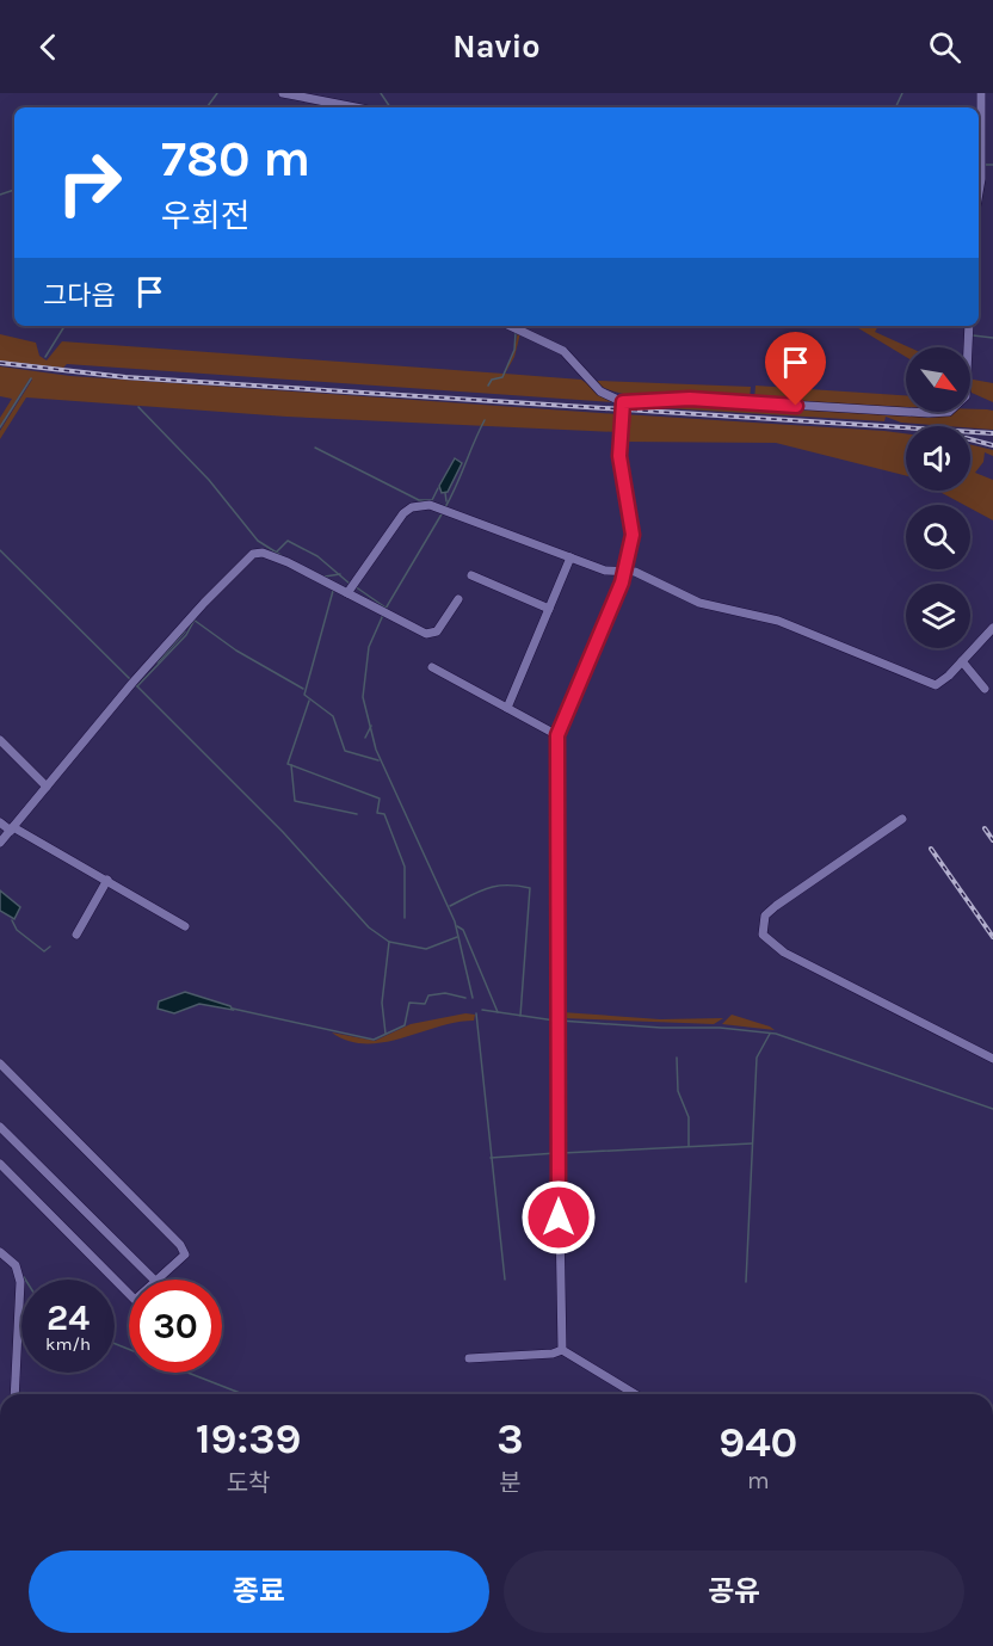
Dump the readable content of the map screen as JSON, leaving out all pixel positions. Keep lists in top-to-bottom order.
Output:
{
  "north": "bottom right",
  "page": {
    "header": "Navio",
    "turn": ["780 m", "우회전"],
    "then": "그다음",
    "speed": "24 km/h",
    "limit": "30",
    "eta": [
      "19:39",
      "도착",
      "3",
      "분",
      "940",
      "m"
    ],
    "buttons": ["종료", "공유"]
  }
}
